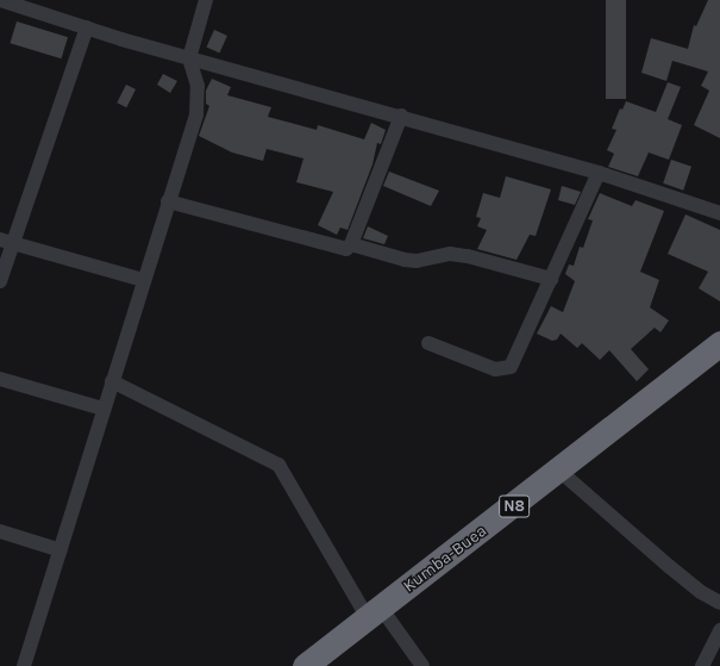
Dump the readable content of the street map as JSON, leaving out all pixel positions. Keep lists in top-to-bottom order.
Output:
{
  "streets": {
    "highway": ["N8", "Kumba-Buea"]
  }
}
